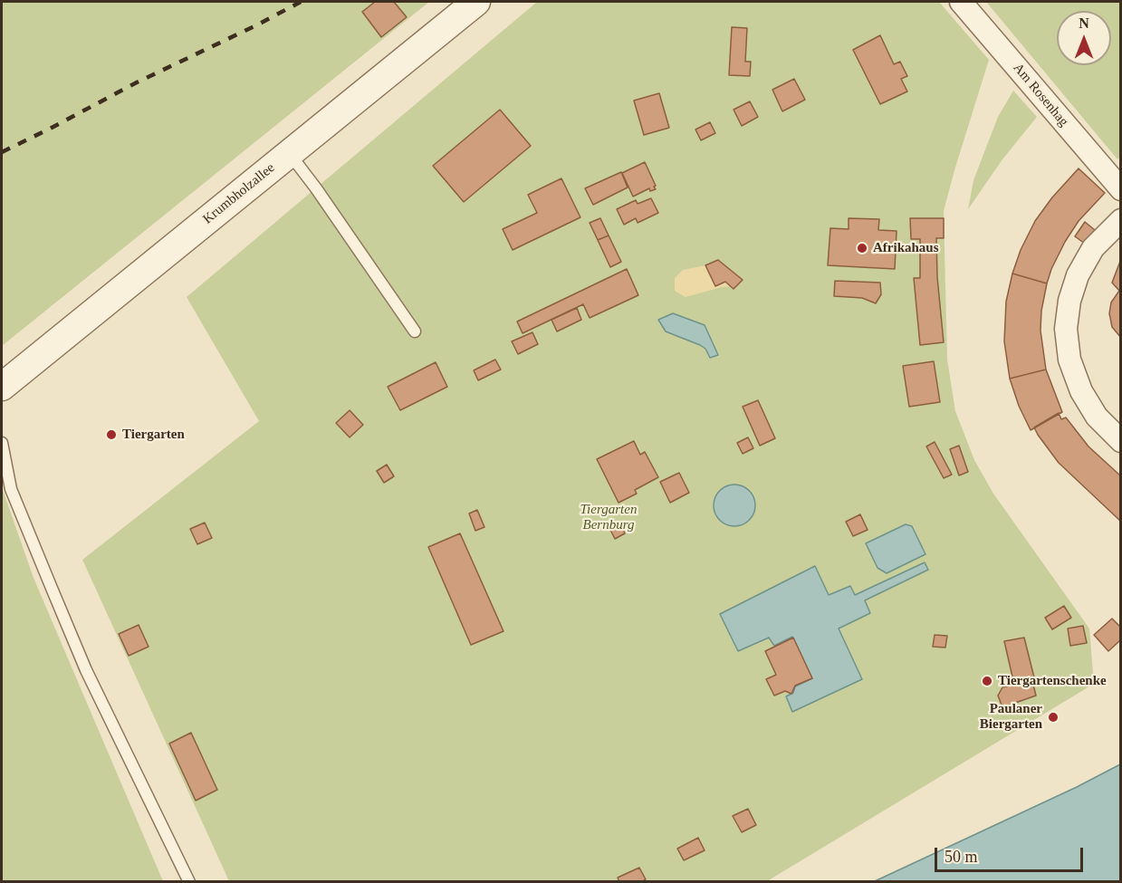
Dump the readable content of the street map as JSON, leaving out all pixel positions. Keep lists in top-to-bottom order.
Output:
{
  "streets": {
    "street": ["Am Rosenhag", "Krumbholzallee"]
  },
  "parks": ["Tiergarten Bernburg"],
  "places": [
    "Afrikahaus",
    "Tiergarten",
    "Tiergartenschenke",
    "Paulaner Biergarten"
  ],
  "scale_bar": "50 m",
  "north": "top"
}
